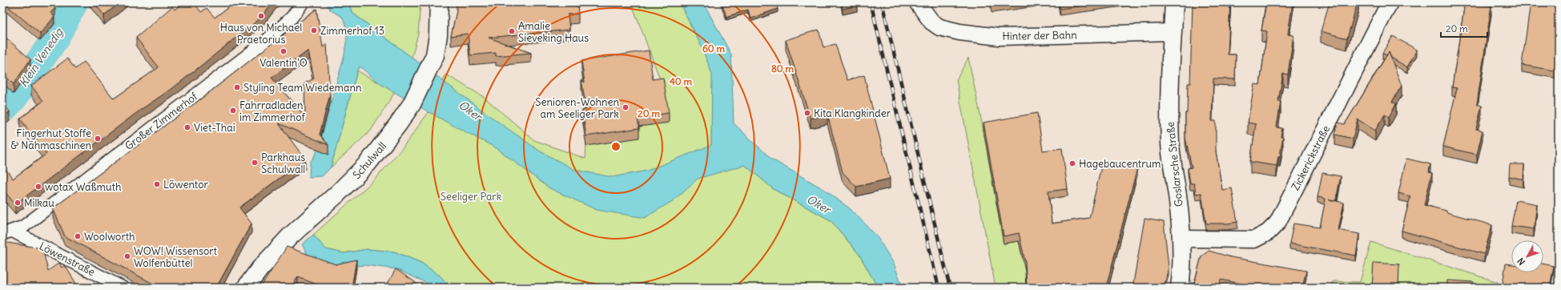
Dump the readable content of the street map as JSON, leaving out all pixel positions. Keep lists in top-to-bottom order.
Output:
{
  "streets": {
    "street": [
      "Hinter der Bahn",
      "Großer Zimmerhof",
      "Zickerickstraße",
      "Schulwall",
      "Goslarsche Straße",
      "Löwenstraße"
    ]
  },
  "crossings": [
    ["Hinter der Bahn", "Goslarsche Straße"],
    ["Großer Zimmerhof", "Löwenstraße"],
    ["Zickerickstraße", "Goslarsche Straße"]
  ],
  "water": ["Klein Venedig", "Oker"],
  "parks": ["Seeliger Park"],
  "places": [
    "Haus von Michael Praetorius",
    "Zimmerhof 13",
    "Amalie Sieveking Haus",
    "Valentin'O",
    "Styling Team Wiedemann",
    "Senioren-Wohnen am Seeliger Park",
    "Fahrradladen im Zimmerhof",
    "Kita Klangkinder",
    "Viet-Thai",
    "Fingerhut Stoffe & Nähmaschinen",
    "Parkhaus Schulwall",
    "Hagebaucentrum",
    "Löwentor",
    "wotax Waßmuth",
    "Milkau",
    "Woolworth",
    "WOW! Wissensort Wolfenbüttel"
  ],
  "scale_bar": "20 m",
  "north": "bottom left",
  "rings": [
    "60 m",
    "80 m",
    "40 m",
    "20 m"
  ]
}
